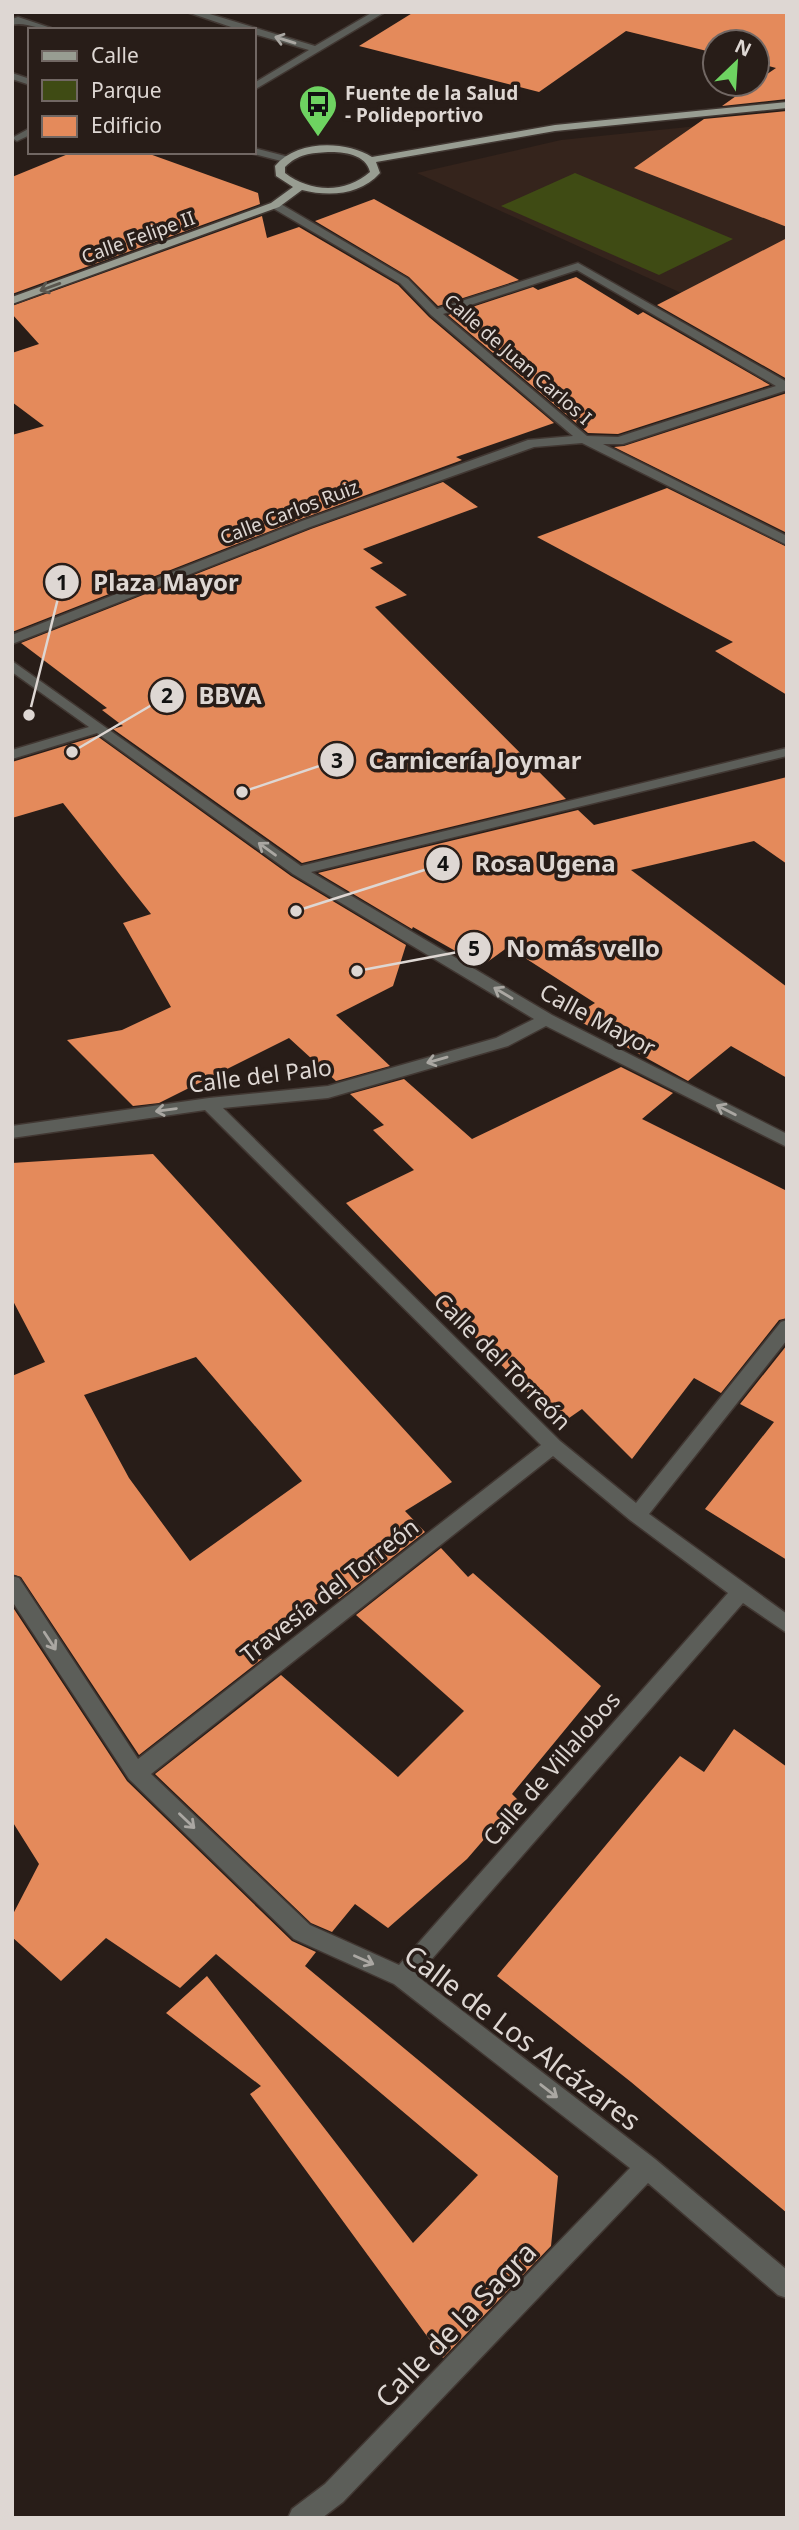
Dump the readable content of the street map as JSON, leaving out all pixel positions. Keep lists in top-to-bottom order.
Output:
{
  "streets": {
    "main road": ["Calle Felipe II"],
    "street": [
      "Calle de Juan Carlos I",
      "Calle Carlos Ruiz",
      "Calle Mayor",
      "Calle del Palo",
      "Calle del Torreón",
      "Travesía del Torreón",
      "Calle de Villalobos",
      "Calle de Los Alcázares",
      "Calle de la Sagra"
    ]
  },
  "crossings": [
    ["Calle Felipe II", "Calle de Juan Carlos I"],
    ["Calle de Juan Carlos I", "Calle Carlos Ruiz"],
    ["Calle Mayor", "Calle del Palo"],
    ["Calle del Palo", "Calle del Torreón"],
    ["Calle del Torreón", "Travesía del Torreón"],
    ["Calle del Torreón", "Calle de Villalobos"],
    ["Travesía del Torreón", "Calle de Los Alcázares"],
    ["Calle de Villalobos", "Calle de Los Alcázares"],
    ["Calle de Los Alcázares", "Calle de la Sagra"]
  ],
  "one_way": [
    "Calle Felipe II",
    "Calle Mayor",
    "Calle del Palo",
    "Calle de Los Alcázares"
  ],
  "places": {
    "bus stop": ["Fuente de la Salud - Polideportivo"],
    "other": [
      "Plaza Mayor",
      "BBVA",
      "Carnicería Joymar",
      "Rosa Ugena",
      "No más vello"
    ]
  },
  "legend": ["Calle", "Parque", "Edificio"],
  "north": "top right"
}
